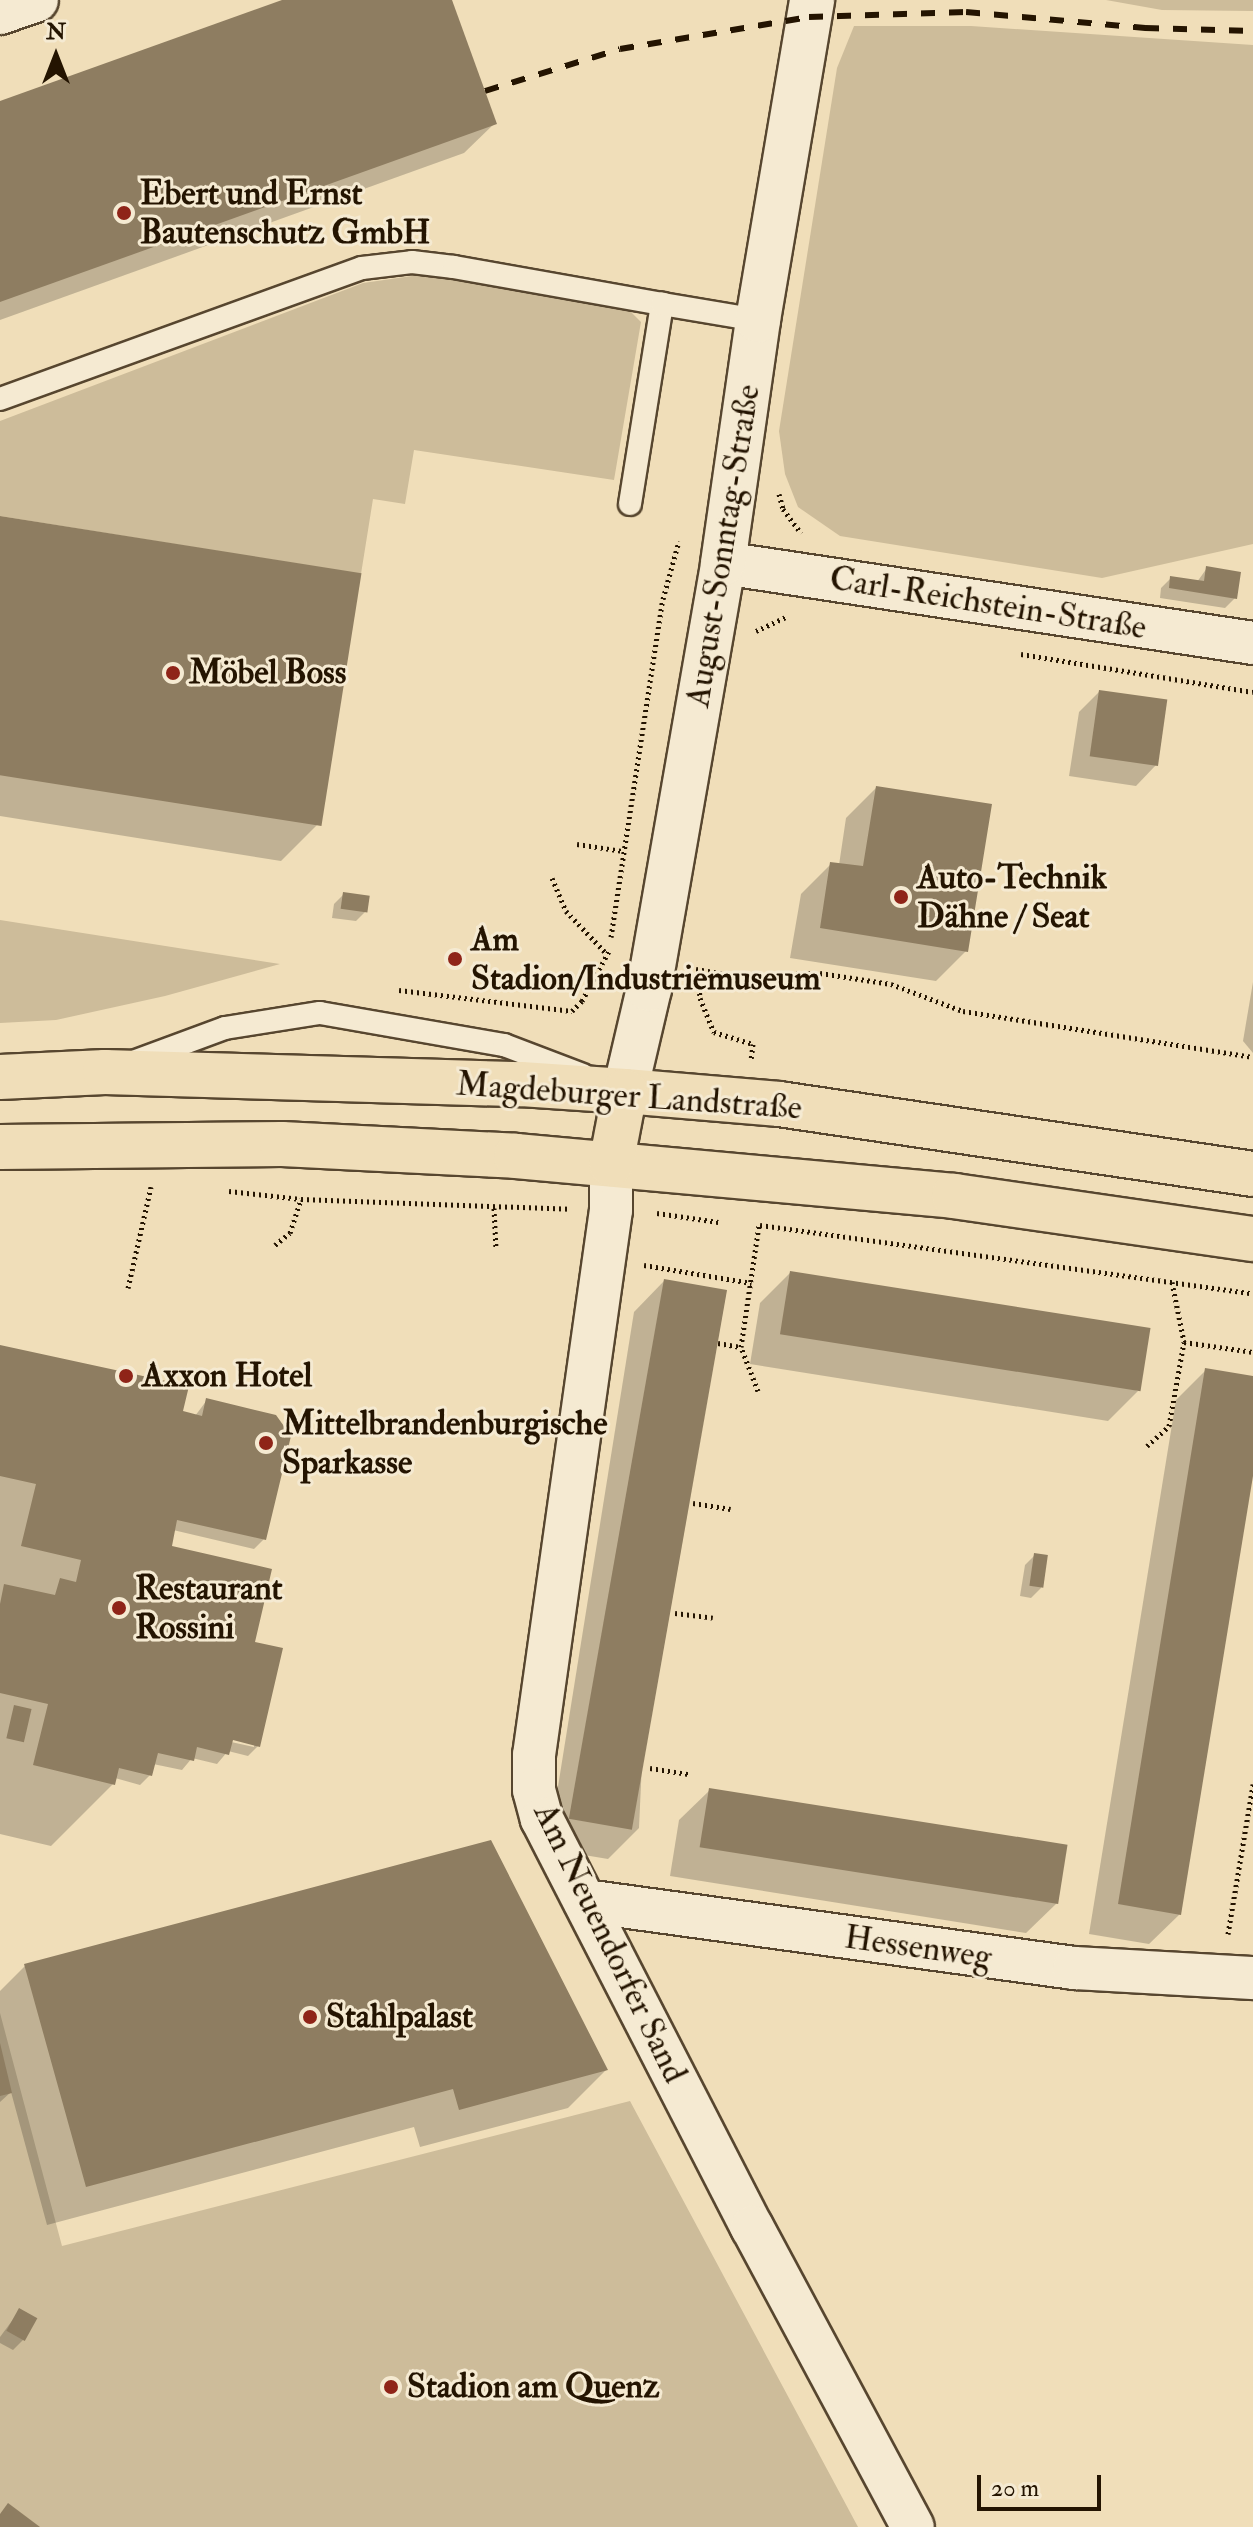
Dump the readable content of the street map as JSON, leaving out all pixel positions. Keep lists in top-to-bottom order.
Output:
{
  "streets": {
    "main road": ["Magdeburger Landstraße"],
    "street": [
      "August-Sonntag-Straße",
      "Carl-Reichstein-Straße",
      "Am Neuendorfer Sand",
      "Hessenweg"
    ]
  },
  "crossings": [
    ["August-Sonntag-Straße", "Carl-Reichstein-Straße"],
    ["August-Sonntag-Straße", "Magdeburger Landstraße"],
    ["Magdeburger Landstraße", "Am Neuendorfer Sand"],
    ["Am Neuendorfer Sand", "Hessenweg"]
  ],
  "places": [
    "Ebert und Ernst Bautenschutz GmbH",
    "Möbel Boss",
    "Auto-Technik Dähne / Seat",
    "Am Stadion/Industriemuseum",
    "Axxon Hotel",
    "Mittelbrandenburgische Sparkasse",
    "Restaurant Rossini",
    "Stahlpalast",
    "Stadion am Quenz"
  ],
  "scale_bar": "20 m",
  "north": "top"
}
